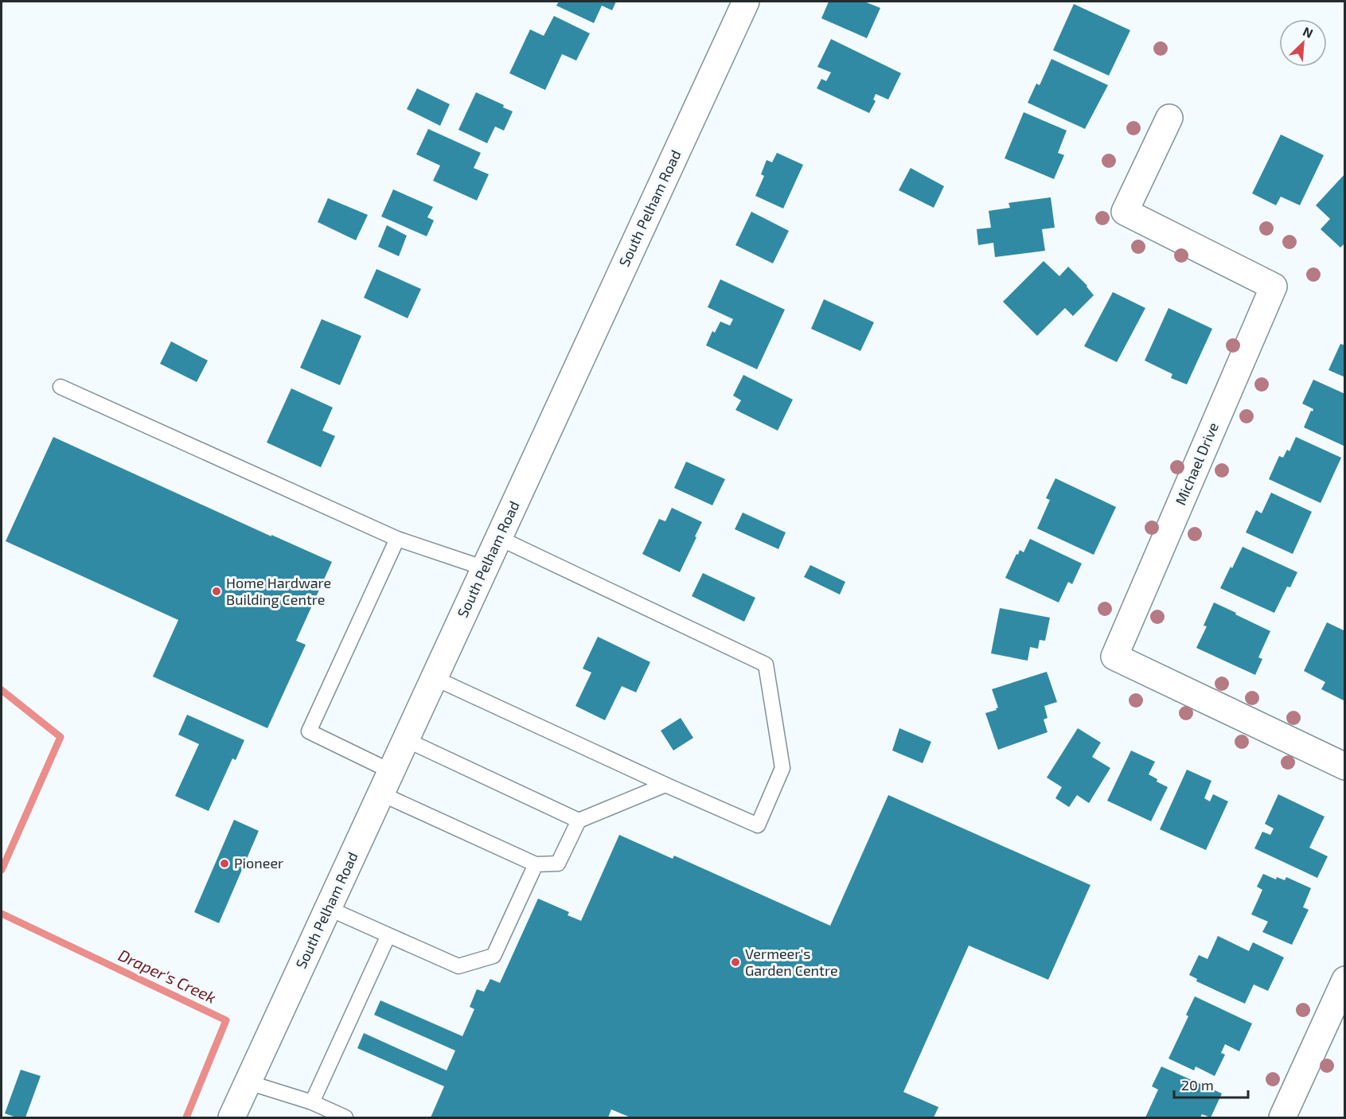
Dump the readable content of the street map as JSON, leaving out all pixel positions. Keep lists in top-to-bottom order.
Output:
{
  "streets": {
    "main road": ["South Pelham Road", "Michael Drive"]
  },
  "water": ["Draper's Creek"],
  "places": ["Home Hardware Building Centre", "Pioneer", "Vermeer's Garden Centre"],
  "scale_bar": "20 m",
  "north": "top right"
}
